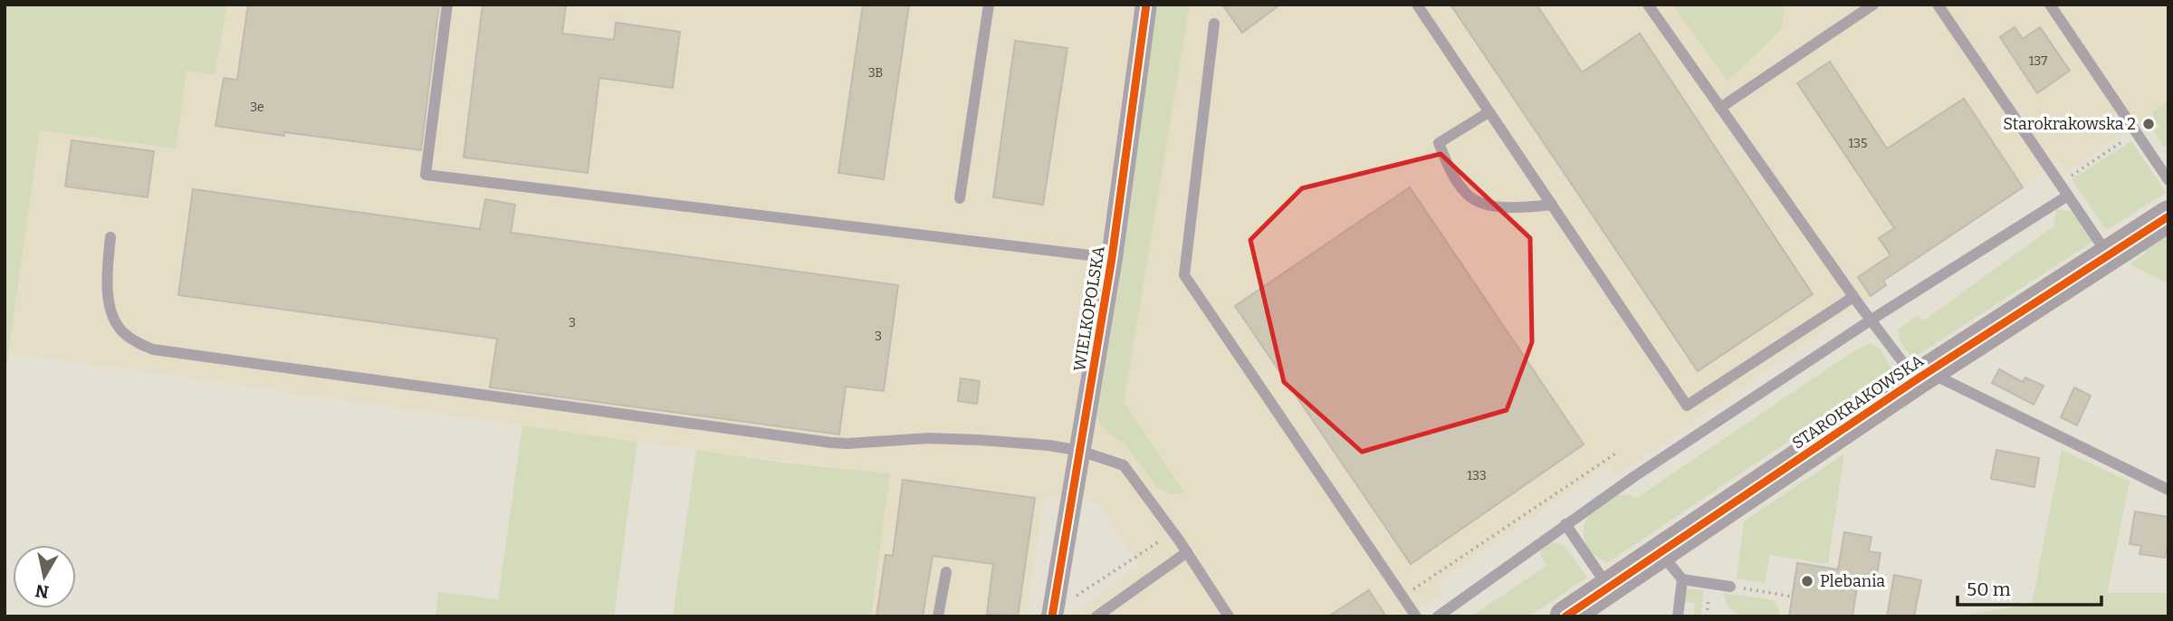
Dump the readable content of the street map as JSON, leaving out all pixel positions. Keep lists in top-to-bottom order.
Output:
{
  "streets": {
    "street": ["WIELKOPOLSKA", "STAROKRAKOWSKA"]
  },
  "places": ["Starokrakowska 2", "Plebania"],
  "house_numbers": [
    "137",
    "3B",
    "3e",
    "135",
    "3",
    "3",
    "133"
  ],
  "scale_bar": "50 m",
  "north": "bottom"
}
